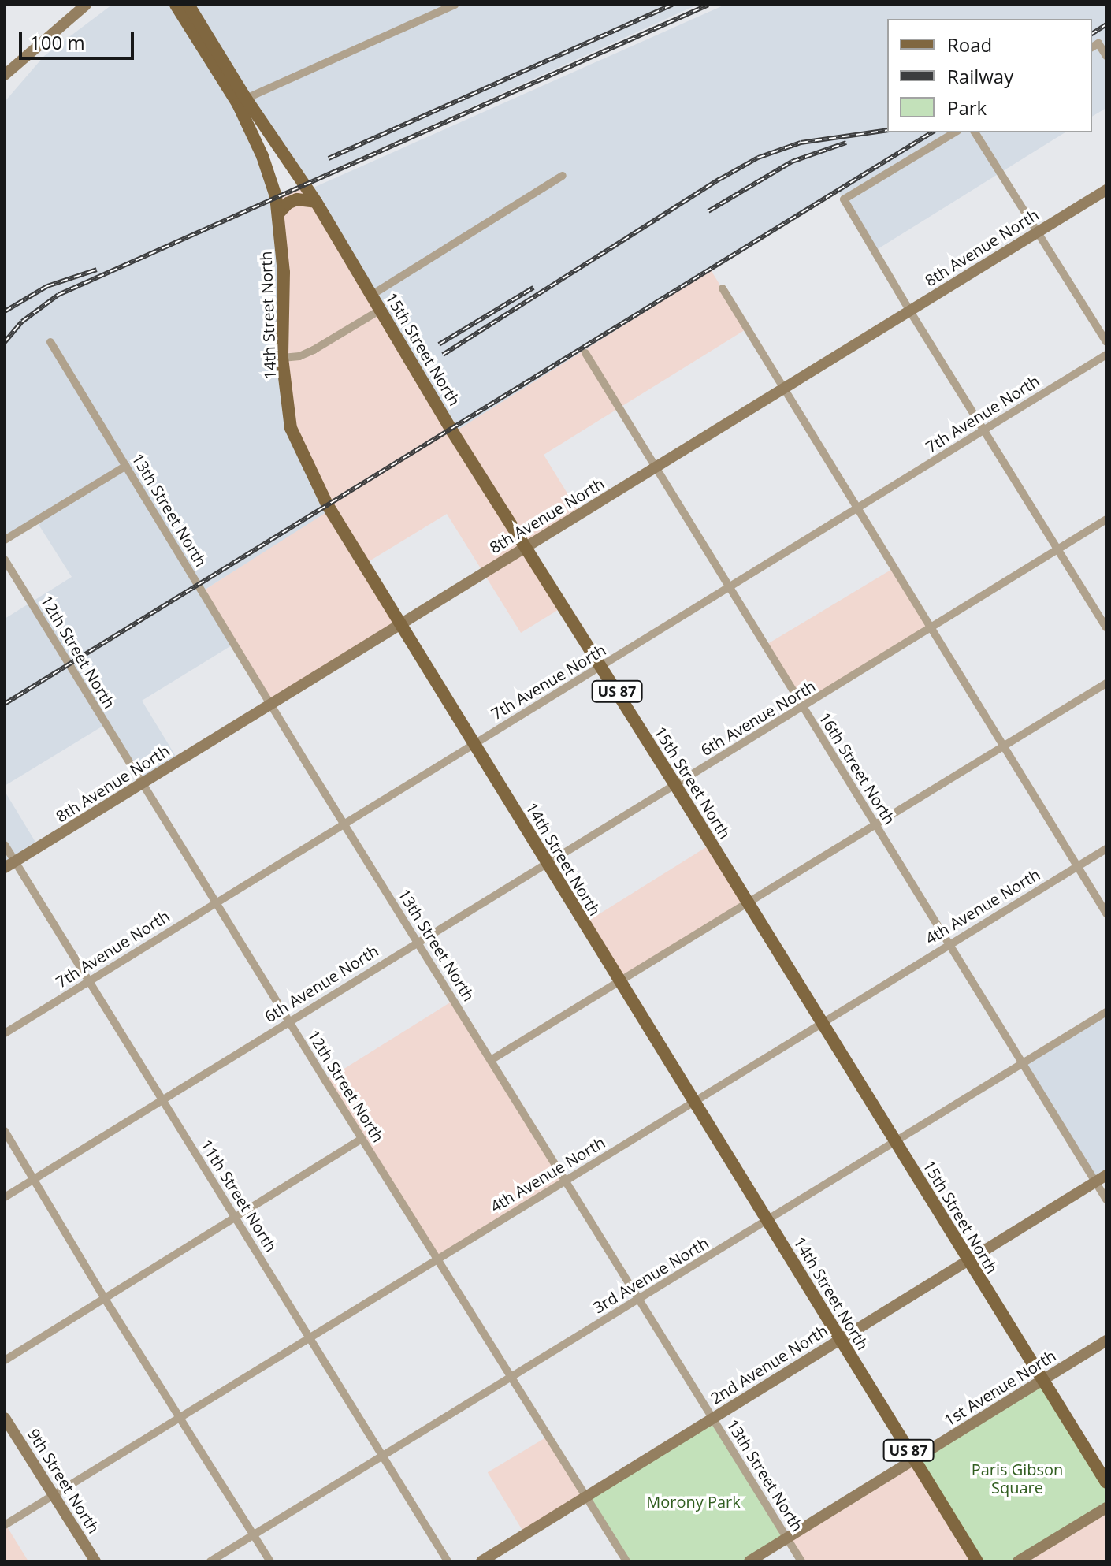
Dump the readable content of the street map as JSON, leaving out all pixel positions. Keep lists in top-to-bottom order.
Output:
{
  "streets": {
    "main road": [
      "8th Avenue North",
      "14th Street North",
      "15th Street North",
      "US 87",
      "2nd Avenue North",
      "1st Avenue North",
      "9th Street North"
    ],
    "street": [
      "7th Avenue North",
      "13th Street North",
      "12th Street North",
      "6th Avenue North",
      "16th Street North",
      "4th Avenue North",
      "11th Street North",
      "3rd Avenue North"
    ]
  },
  "crossings": [
    ["8th Avenue North", "14th Street North"],
    ["8th Avenue North", "15th Street North"],
    ["8th Avenue North", "13th Street North"],
    ["8th Avenue North", "12th Street North"],
    ["8th Avenue North", "16th Street North"],
    ["8th Avenue North", "11th Street North"],
    ["14th Street North", "15th Street North"],
    ["14th Street North", "7th Avenue North"],
    ["14th Street North", "6th Avenue North"],
    ["14th Street North", "4th Avenue North"],
    ["14th Street North", "3rd Avenue North"],
    ["14th Street North", "2nd Avenue North"],
    ["14th Street North", "1st Avenue North"],
    ["15th Street North", "7th Avenue North"],
    ["15th Street North", "6th Avenue North"],
    ["15th Street North", "4th Avenue North"],
    ["15th Street North", "3rd Avenue North"],
    ["15th Street North", "2nd Avenue North"],
    ["15th Street North", "1st Avenue North"],
    ["7th Avenue North", "13th Street North"],
    ["7th Avenue North", "12th Street North"],
    ["7th Avenue North", "16th Street North"],
    ["7th Avenue North", "11th Street North"],
    ["13th Street North", "6th Avenue North"],
    ["13th Street North", "4th Avenue North"],
    ["13th Street North", "3rd Avenue North"],
    ["13th Street North", "2nd Avenue North"],
    ["13th Street North", "1st Avenue North"],
    ["12th Street North", "6th Avenue North"],
    ["12th Street North", "4th Avenue North"],
    ["12th Street North", "3rd Avenue North"],
    ["12th Street North", "2nd Avenue North"],
    ["6th Avenue North", "16th Street North"],
    ["6th Avenue North", "11th Street North"],
    ["16th Street North", "4th Avenue North"],
    ["16th Street North", "3rd Avenue North"],
    ["16th Street North", "2nd Avenue North"],
    ["4th Avenue North", "11th Street North"],
    ["4th Avenue North", "9th Street North"],
    ["11th Street North", "3rd Avenue North"]
  ],
  "parks": ["Paris Gibson Square", "Morony Park"],
  "legend": ["Road", "Railway", "Park"],
  "scale_bar": "100 m"
}
